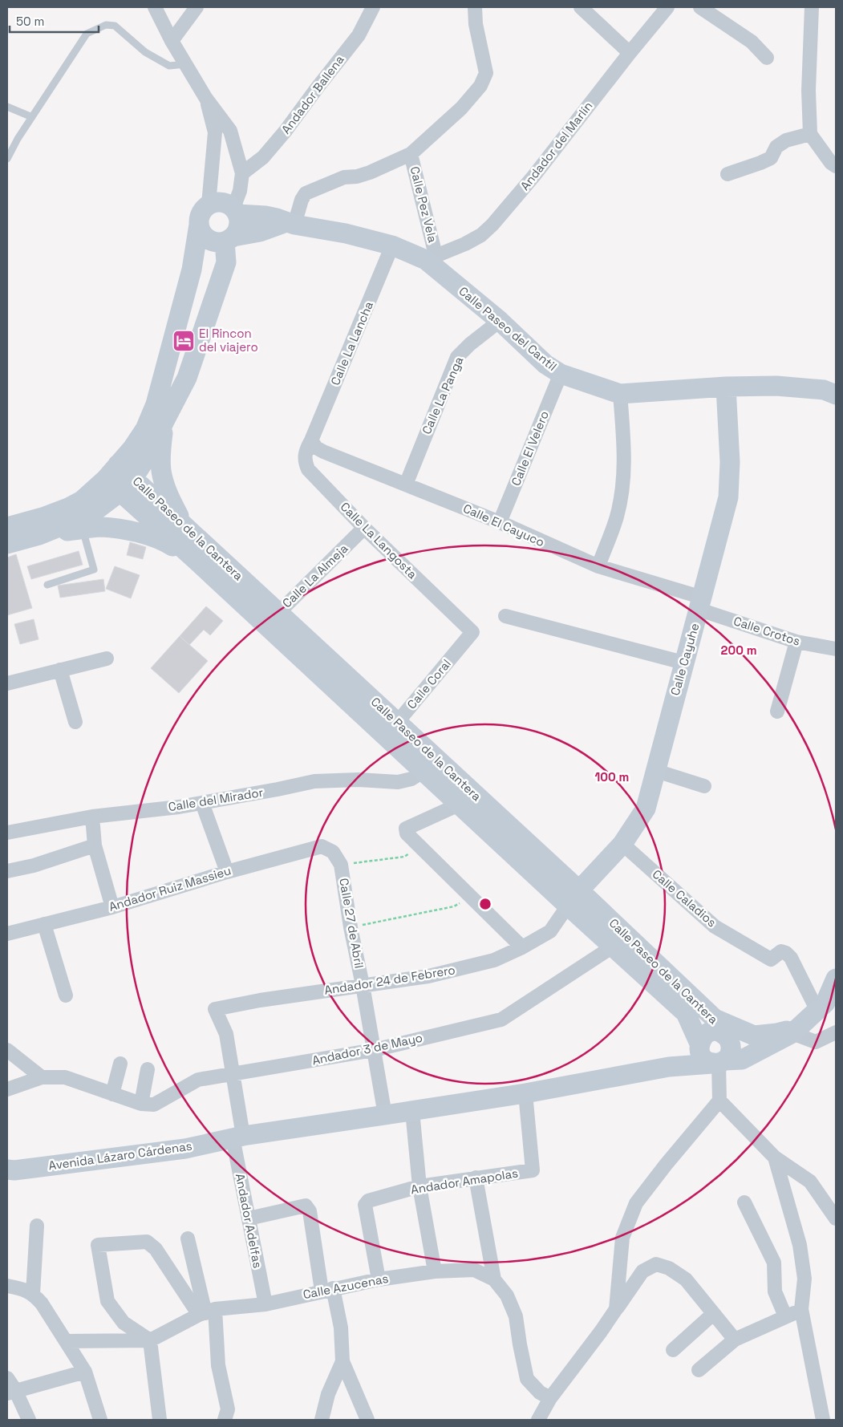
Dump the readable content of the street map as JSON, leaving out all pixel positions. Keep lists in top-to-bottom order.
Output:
{
  "streets": {
    "street": [
      "Andador Ballena",
      "Andador del Marlín",
      "Calle Pez Vela",
      "Calle Paseo del Cantil",
      "Calle La Lancha",
      "Calle La Panga",
      "Calle El Velero",
      "Calle El Cayuco",
      "Calle Paseo de la Cantera",
      "Calle La Langosta",
      "Calle La Almeja",
      "Calle Crotos",
      "Calle Cayuhe",
      "Calle Coral",
      "Calle del Mirador",
      "Andador Ruiz Massieu",
      "Calle Caladios",
      "Calle 27 de Abril",
      "Andador 24 de Febrero",
      "Andador 3 de Mayo",
      "Avenida Lázaro Cárdenas",
      "Andador Amapolas",
      "Andador Adelfas",
      "Calle Azucenas"
    ]
  },
  "crossings": [
    ["Andador del Marlín", "Calle Pez Vela"],
    ["Andador del Marlín", "Calle Paseo del Cantil"],
    ["Calle Pez Vela", "Calle Paseo del Cantil"],
    ["Calle Paseo del Cantil", "Calle La Lancha"],
    ["Calle Paseo del Cantil", "Calle La Panga"],
    ["Calle Paseo del Cantil", "Calle El Velero"],
    ["Calle Paseo del Cantil", "Calle Cayuhe"],
    ["Calle La Lancha", "Calle El Cayuco"],
    ["Calle La Lancha", "Calle La Langosta"],
    ["Calle La Panga", "Calle El Cayuco"],
    ["Calle El Velero", "Calle El Cayuco"],
    ["Calle El Cayuco", "Calle La Langosta"],
    ["Calle El Cayuco", "Calle Crotos"],
    ["Calle El Cayuco", "Calle Cayuhe"],
    ["Calle Paseo de la Cantera", "Calle La Almeja"],
    ["Calle Paseo de la Cantera", "Calle Cayuhe"],
    ["Calle Paseo de la Cantera", "Calle Coral"],
    ["Calle Paseo de la Cantera", "Calle del Mirador"],
    ["Calle Paseo de la Cantera", "Andador 24 de Febrero"],
    ["Calle Paseo de la Cantera", "Andador 3 de Mayo"],
    ["Calle Paseo de la Cantera", "Avenida Lázaro Cárdenas"],
    ["Calle La Langosta", "Calle La Almeja"],
    ["Calle La Langosta", "Calle Coral"],
    ["Calle Crotos", "Calle Cayuhe"],
    ["Calle Cayuhe", "Calle Caladios"],
    ["Calle Cayuhe", "Andador 24 de Febrero"],
    ["Andador Ruiz Massieu", "Calle 27 de Abril"],
    ["Calle Caladios", "Avenida Lázaro Cárdenas"],
    ["Calle 27 de Abril", "Andador 24 de Febrero"],
    ["Calle 27 de Abril", "Andador 3 de Mayo"],
    ["Calle 27 de Abril", "Avenida Lázaro Cárdenas"],
    ["Andador 24 de Febrero", "Andador Adelfas"],
    ["Andador 3 de Mayo", "Andador Adelfas"],
    ["Avenida Lázaro Cárdenas", "Andador Amapolas"],
    ["Avenida Lázaro Cárdenas", "Andador Adelfas"],
    ["Andador Amapolas", "Calle Azucenas"],
    ["Andador Adelfas", "Calle Azucenas"]
  ],
  "places": {
    "hotel": ["El Rincon del viajero"]
  },
  "scale_bar": "50 m",
  "rings": ["200 m", "100 m"]
}
